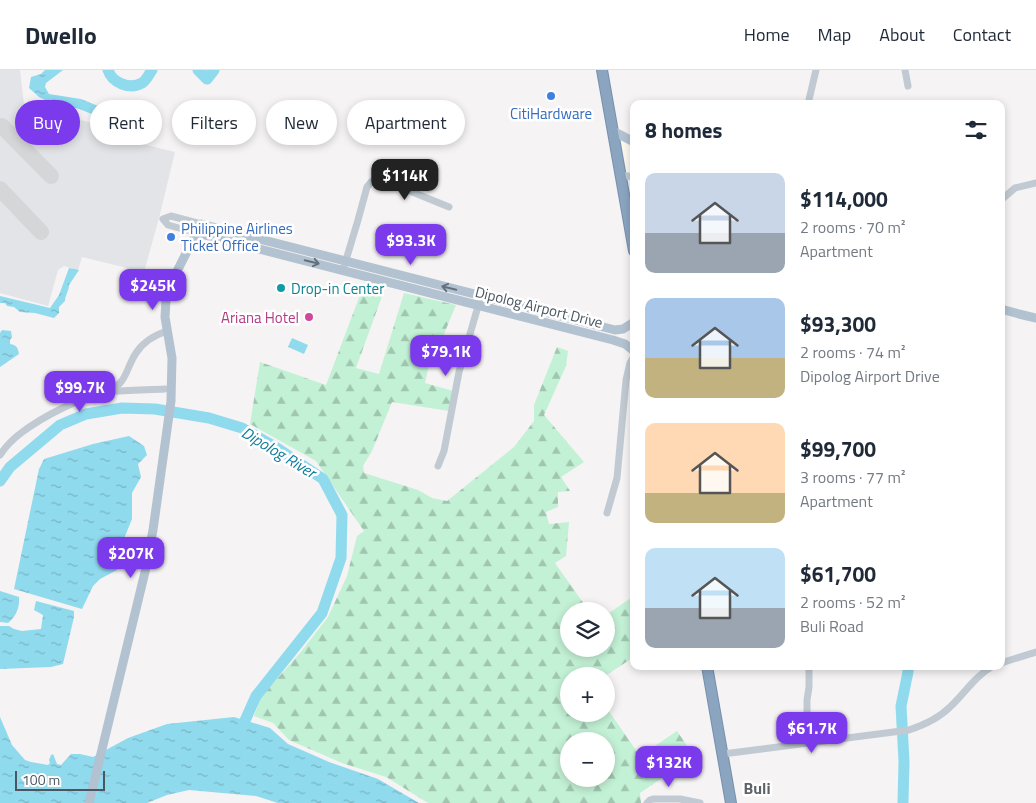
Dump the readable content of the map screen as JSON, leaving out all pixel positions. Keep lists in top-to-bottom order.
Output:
{
  "streets": {
    "main road": ["Dipolog Airport Drive"]
  },
  "districts": ["Buli"],
  "water": ["Dipolog River"],
  "places": [
    "CitiHardware",
    "Philippine Airlines Ticket Office",
    "Drop-in Center",
    "Ariana Hotel"
  ],
  "scale_bar": "100 m",
  "page": {
    "header": "Dwello",
    "nav": [
      "Home",
      "Map",
      "About",
      "Contact"
    ],
    "chip": [
      "Buy",
      "Rent",
      "Filters",
      "New",
      "Apartment"
    ],
    "heading": "8 homes",
    "price": [
      "$114K",
      "$93.3K",
      "$245K",
      "$79.1K",
      "$99.7K",
      "$207K",
      "$61.7K",
      "$132K"
    ],
    "list": [
      {
        "name": "$114,000",
        "note": "2 rooms · 70 m² · Apartment"
      },
      {
        "name": "$93,300",
        "note": "2 rooms · 74 m² · Dipolog Airport Drive"
      },
      {
        "name": "$99,700",
        "note": "3 rooms · 77 m² · Apartment"
      },
      {
        "name": "$61,700",
        "note": "2 rooms · 52 m² · Buli Road"
      }
    ],
    "map_buttons": ["+", "−"],
    "scale": "100 m"
  }
}
